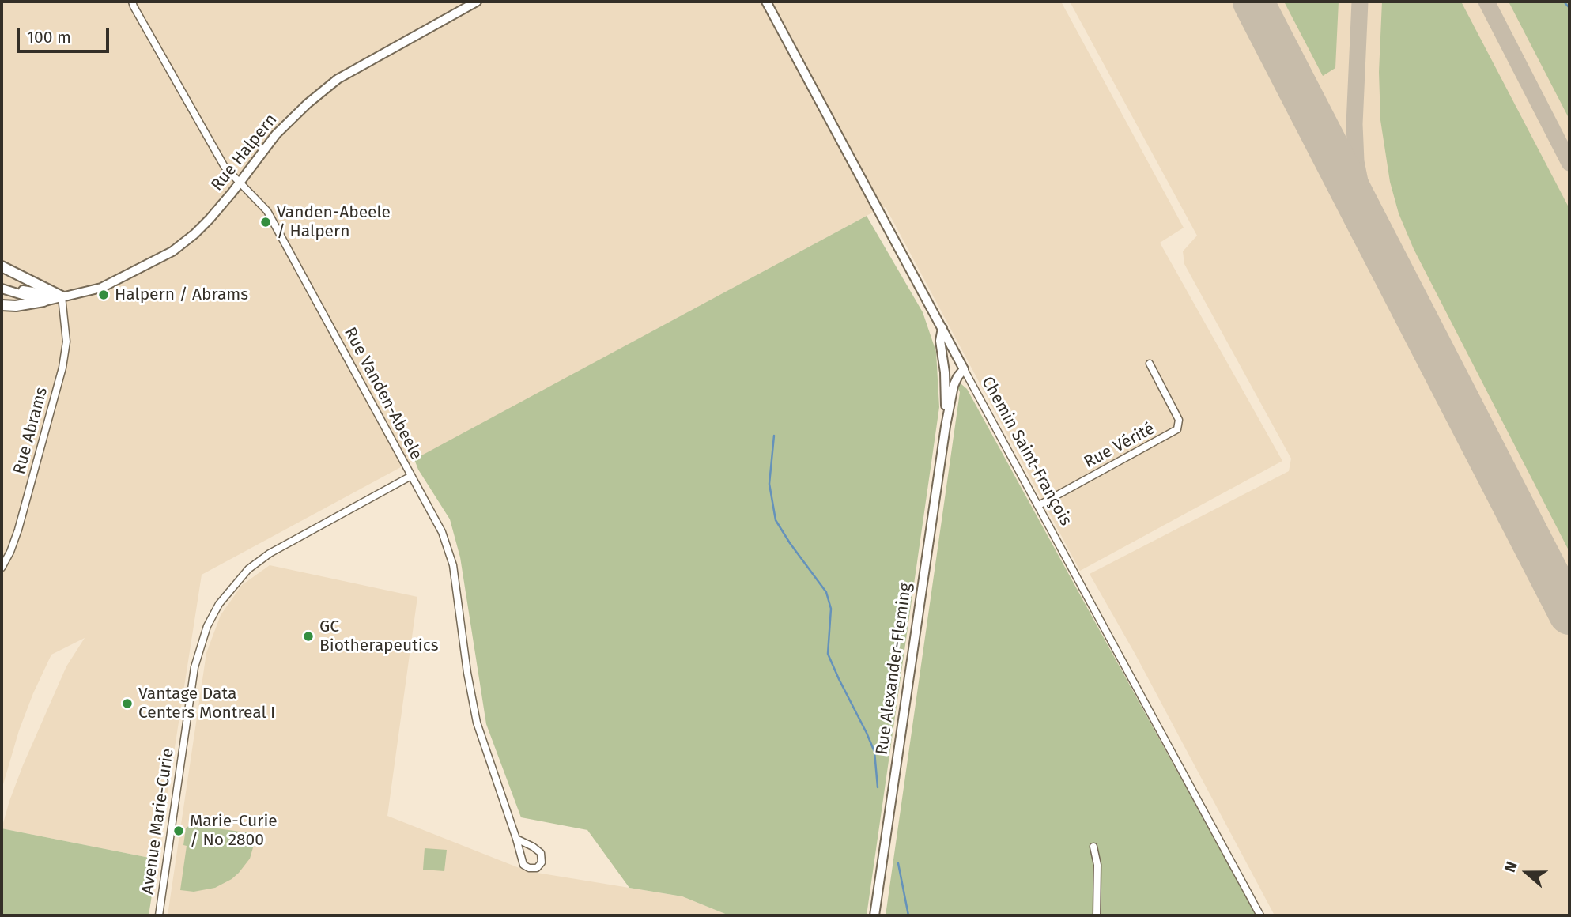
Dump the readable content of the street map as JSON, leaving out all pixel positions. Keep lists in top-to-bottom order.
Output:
{
  "streets": {
    "street": [
      "Rue Halpern",
      "Rue Vanden-Abeele",
      "Rue Abrams",
      "Rue Vérité",
      "Chemin Saint-François",
      "Rue Alexander-Fleming",
      "Avenue Marie-Curie"
    ]
  },
  "crossings": [
    ["Rue Halpern", "Rue Vanden-Abeele"],
    ["Rue Halpern", "Rue Abrams"],
    ["Rue Vanden-Abeele", "Avenue Marie-Curie"],
    ["Rue Vérité", "Chemin Saint-François"],
    ["Chemin Saint-François", "Rue Alexander-Fleming"]
  ],
  "places": [
    "Vanden-Abeele / Halpern",
    "Halpern / Abrams",
    "GC Biotherapeutics",
    "Vantage Data Centers Montreal I",
    "Marie-Curie / No 2800"
  ],
  "scale_bar": "100 m",
  "north": "left"
}
